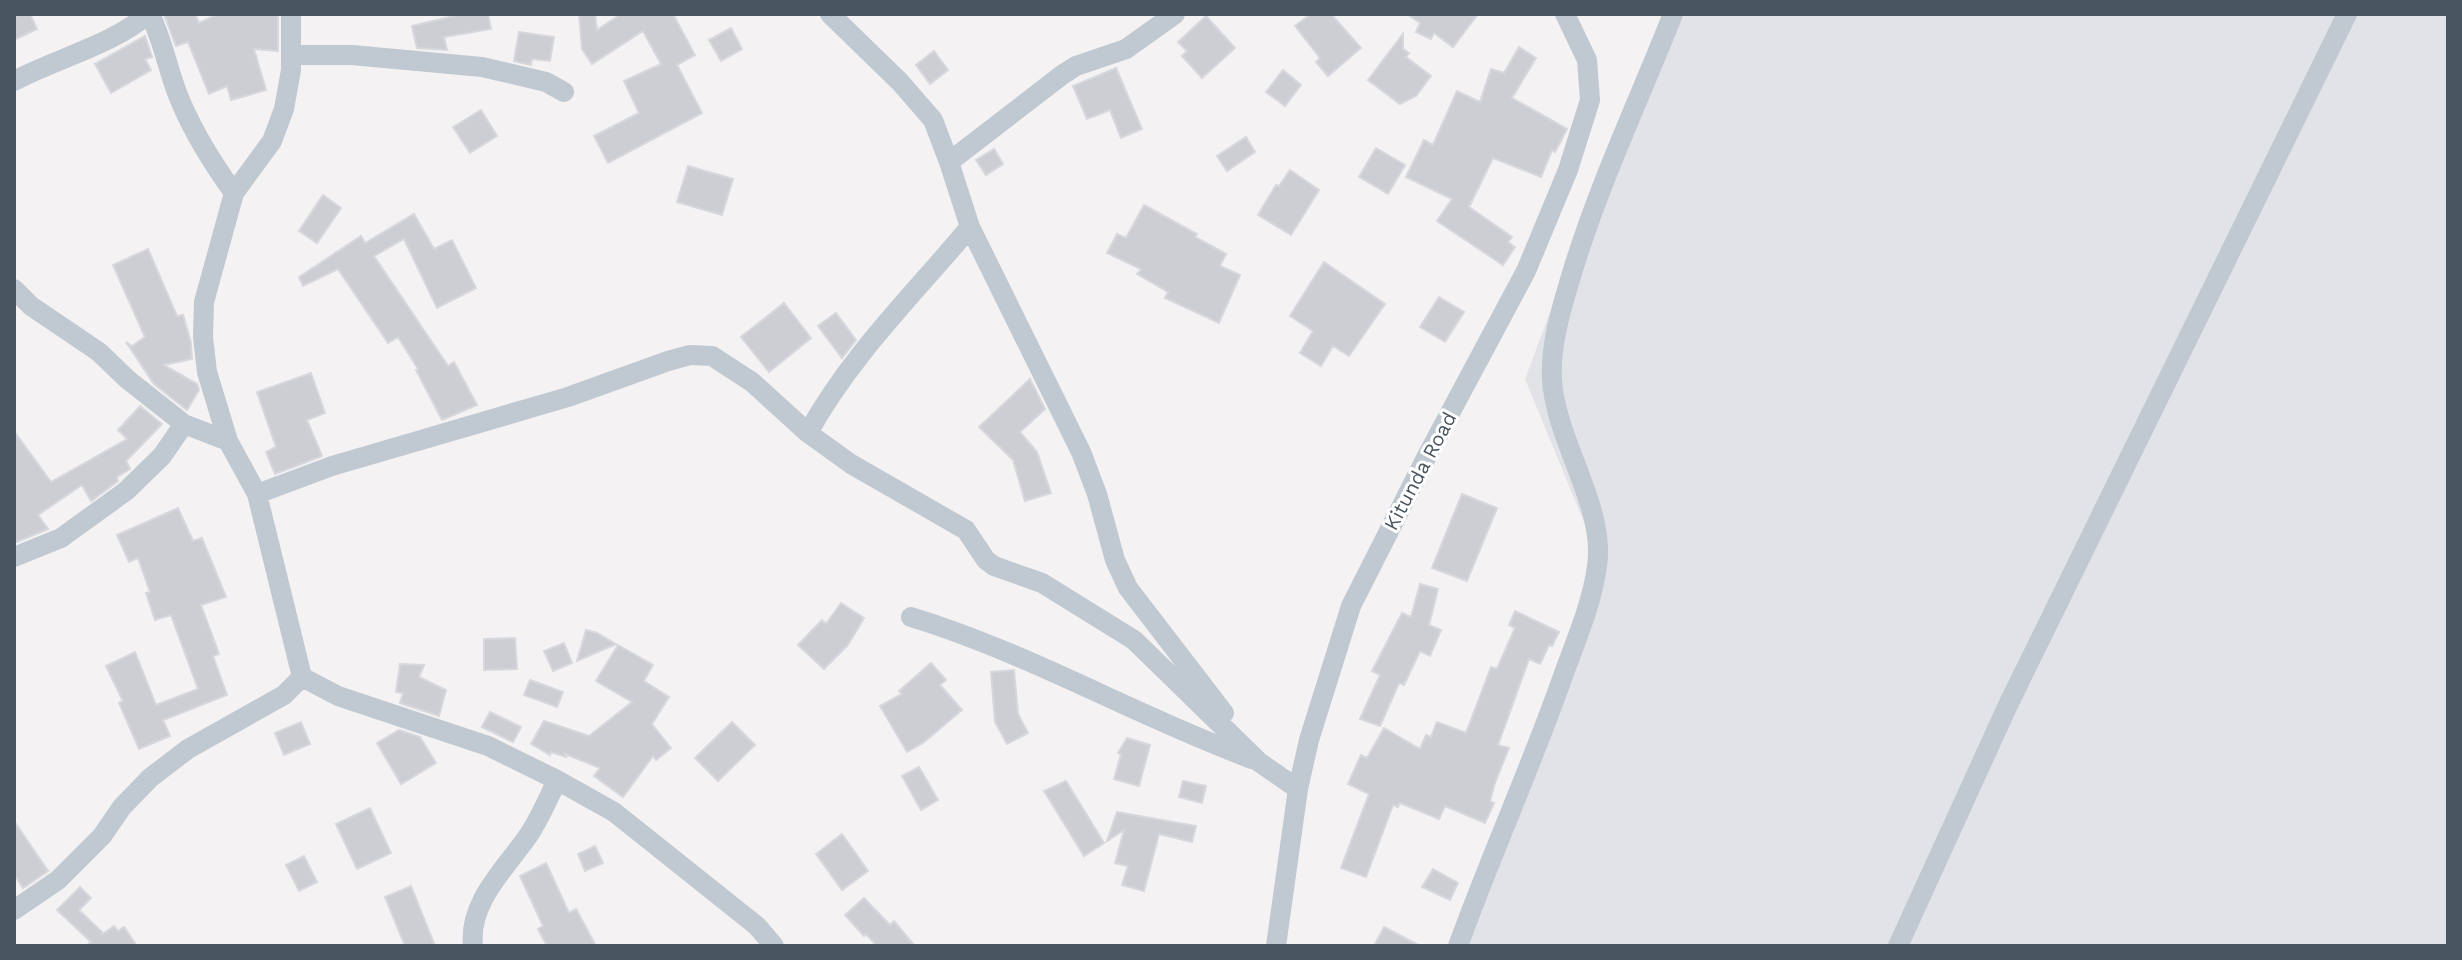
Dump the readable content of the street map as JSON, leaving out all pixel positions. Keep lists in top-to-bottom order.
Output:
{
  "streets": {
    "street": ["Kitunda Road"]
  }
}
